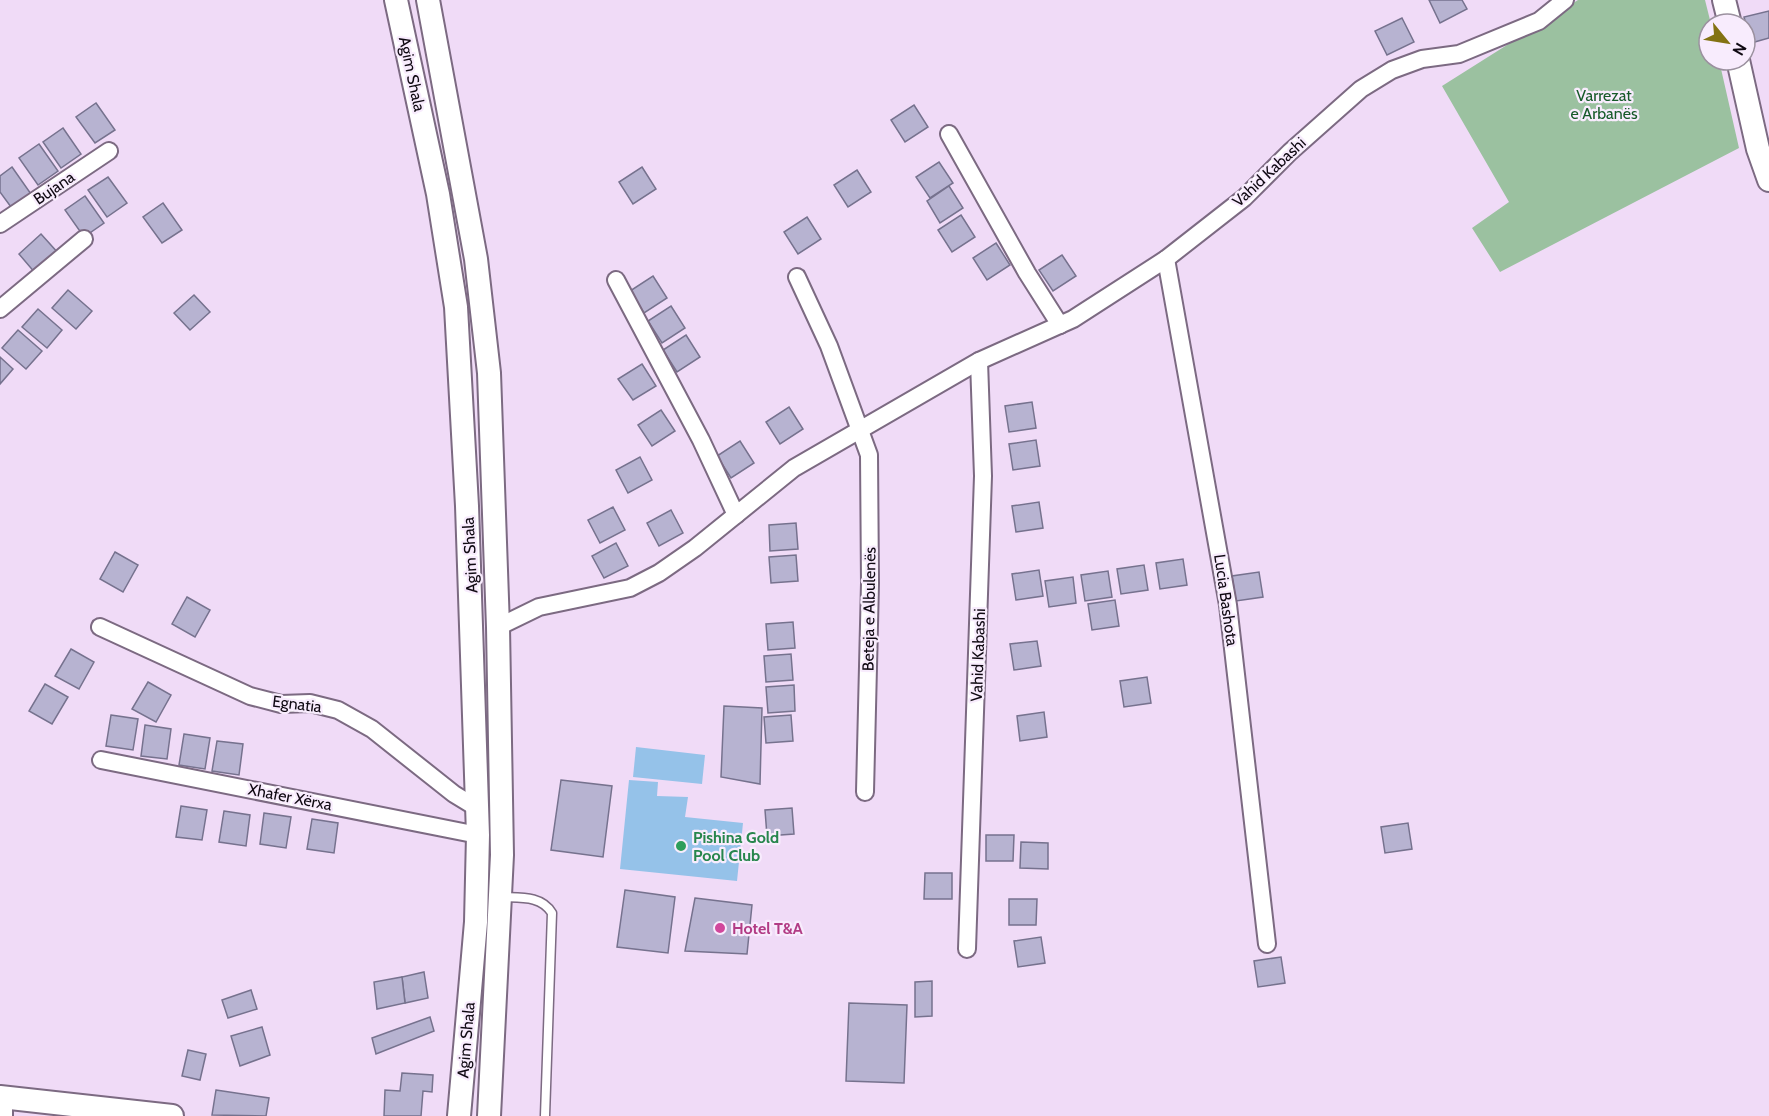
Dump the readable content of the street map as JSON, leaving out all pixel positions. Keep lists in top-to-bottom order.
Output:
{
  "streets": {
    "main road": ["Agim Shala"],
    "street": [
      "Vahid Kabashi",
      "Bujana",
      "Lucia Bashota",
      "Beteja e Albulenës",
      "Egnatia",
      "Xhafer Xërxa"
    ]
  },
  "crossings": [
    ["Agim Shala", "Vahid Kabashi"],
    ["Agim Shala", "Egnatia"],
    ["Agim Shala", "Xhafer Xërxa"],
    ["Vahid Kabashi", "Lucia Bashota"],
    ["Vahid Kabashi", "Beteja e Albulenës"]
  ],
  "parks": ["Varrezat e Arbanës"],
  "places": ["Pishina Gold Pool Club", "Hotel T&A"],
  "north": "bottom right"
}
